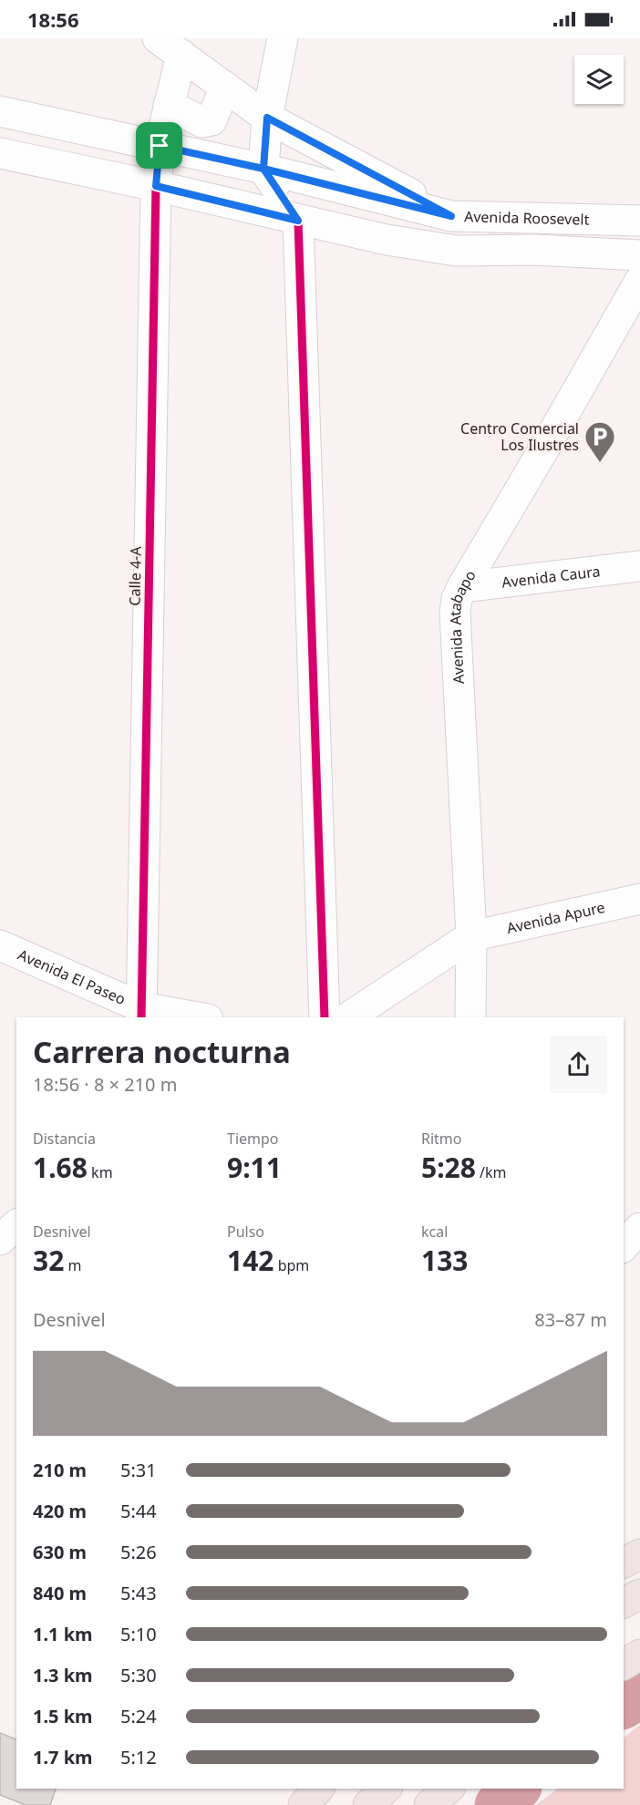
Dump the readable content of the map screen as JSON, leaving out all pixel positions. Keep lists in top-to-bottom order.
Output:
{
  "streets": {
    "street": [
      "Avenida Roosevelt",
      "Calle 4-A",
      "Avenida Caura",
      "Avenida Atabapo",
      "Avenida Apure",
      "Avenida El Paseo"
    ]
  },
  "crossings": [
    ["Avenida Roosevelt", "Calle 4-A"],
    ["Calle 4-A", "Avenida El Paseo"],
    ["Avenida Caura", "Avenida Atabapo"],
    ["Avenida Atabapo", "Avenida Apure"]
  ],
  "places": {
    "parking": ["Centro Comercial Los Ilustres"]
  },
  "page": {
    "status": "18:56",
    "heading": ["Carrera nocturna", "18:56 · 8 × 210 m"],
    "stats": [
      ["Distancia", "1.68 km"],
      ["Tiempo", "9:11"],
      ["Ritmo", "5:28 /km"],
      ["Desnivel", "32 m"],
      ["Pulso", "142 bpm"],
      ["kcal", "133"]
    ],
    "chart": ["Desnivel", "83–87 m"],
    "list": [
      {
        "name": "210 m",
        "note": "5:31"
      },
      {
        "name": "420 m",
        "note": "5:44"
      },
      {
        "name": "630 m",
        "note": "5:26"
      },
      {
        "name": "840 m",
        "note": "5:43"
      },
      {
        "name": "1.1 km",
        "note": "5:10"
      },
      {
        "name": "1.3 km",
        "note": "5:30"
      },
      {
        "name": "1.5 km",
        "note": "5:24"
      },
      {
        "name": "1.7 km",
        "note": "5:12"
      }
    ]
  }
}
